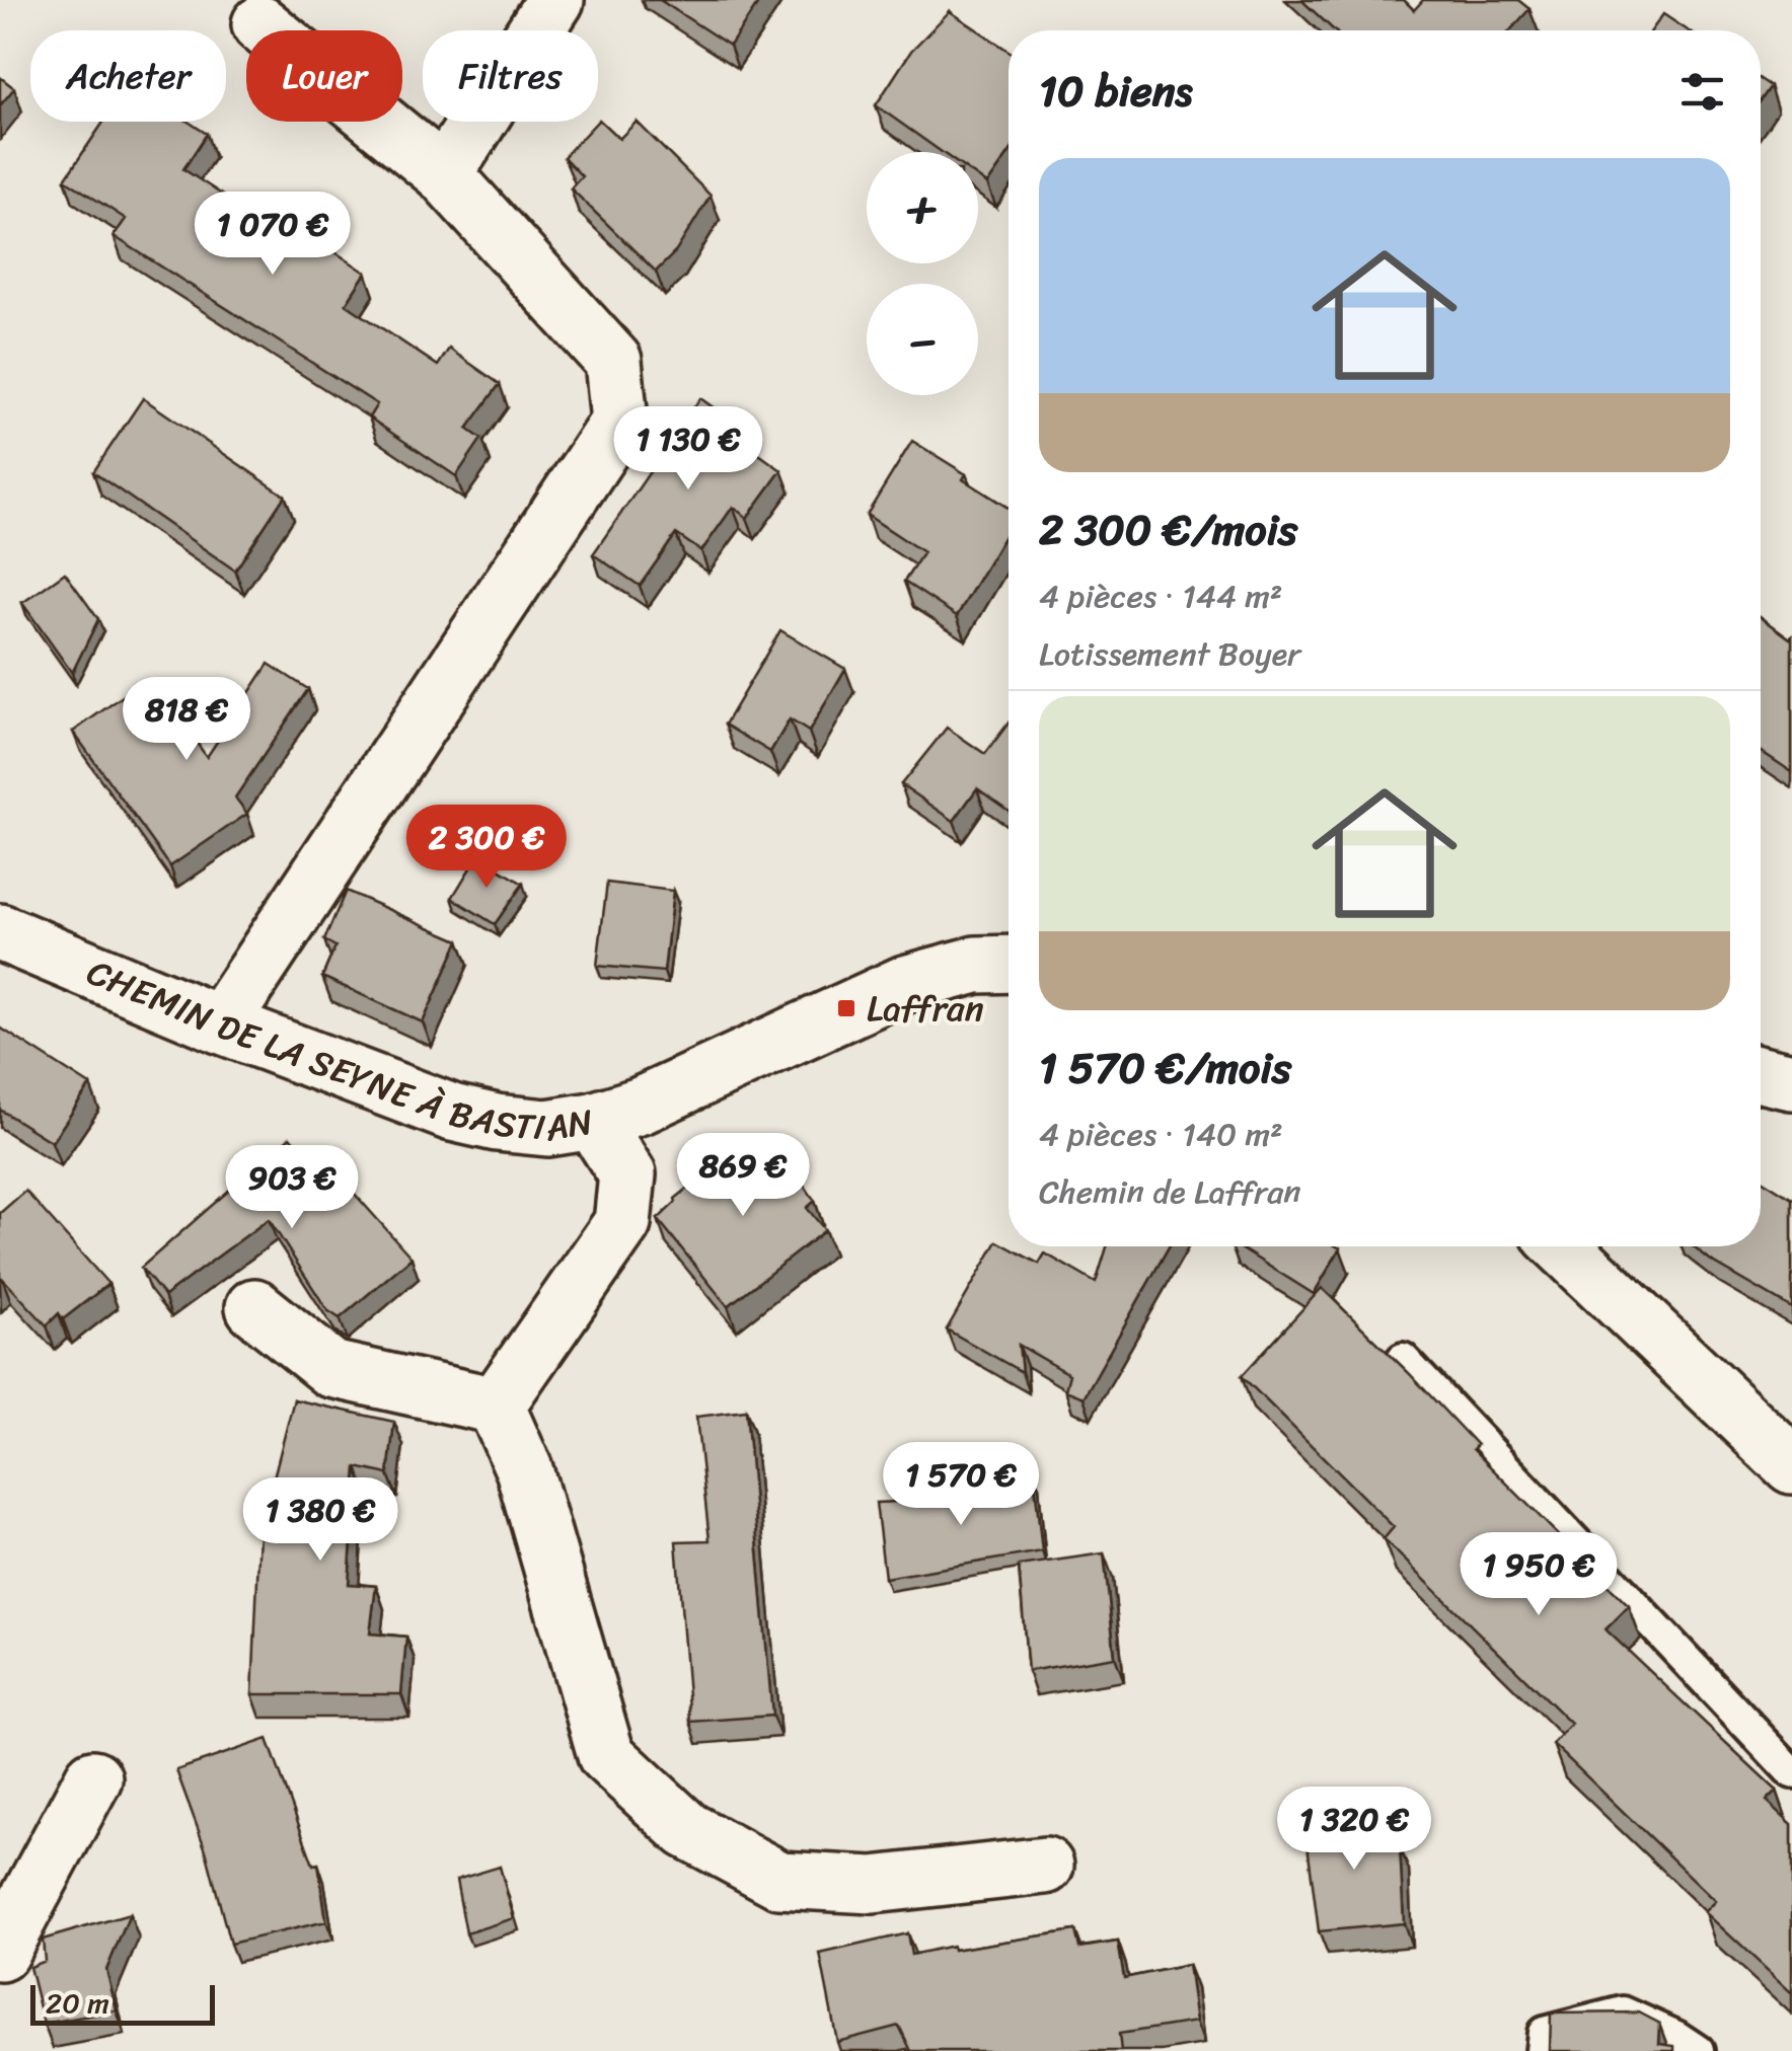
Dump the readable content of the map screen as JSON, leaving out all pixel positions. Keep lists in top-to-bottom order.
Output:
{
  "streets": {
    "street": ["CHEMIN DE LA SEYNE À BASTIAN"]
  },
  "places": {
    "transit": ["Laffran"]
  },
  "scale_bar": "20 m",
  "page": {
    "chip": ["Acheter", "Louer", "Filtres"],
    "heading": "10 biens",
    "map_buttons": ["+", "−"],
    "list": [
      {
        "name": "2 300 €/mois",
        "note": "4 pièces · 144 m² · Lotissement Boyer"
      },
      {
        "name": "1 570 €/mois",
        "note": "4 pièces · 140 m² · Chemin de Laffran"
      }
    ],
    "price": [
      "1 070 €",
      "1 130 €",
      "818 €",
      "2 300 €",
      "869 €",
      "903 €",
      "1 570 €",
      "1 380 €",
      "1 950 €",
      "1 320 €"
    ],
    "scale": "20 m"
  }
}
